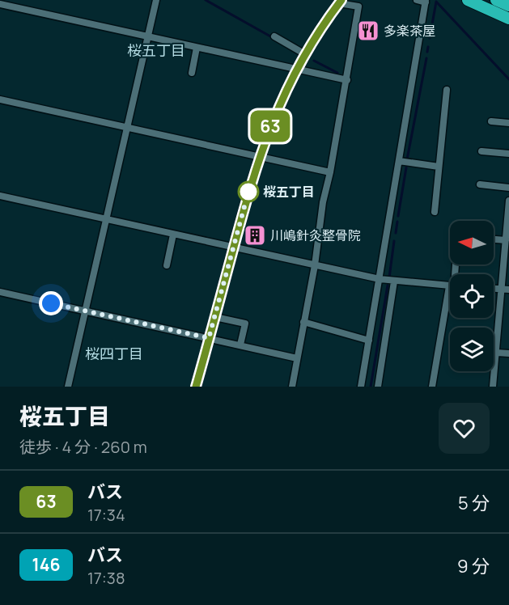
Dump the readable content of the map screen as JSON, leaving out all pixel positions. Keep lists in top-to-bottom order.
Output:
{
  "districts": ["桜五丁目", "桜四丁目"],
  "places": {
    "restaurant": ["多楽茶屋"],
    "other": ["桜五丁目"],
    "building": ["川嶋針灸整骨院"]
  },
  "lines": ["bus line 63"],
  "north": "left",
  "page": {
    "on_map": "63",
    "heading": ["桜五丁目", "徒歩 · 4 分 · 260 m"],
    "list": [
      {
        "mark": "63",
        "name": "バス",
        "note": "17:34",
        "value": "5 分"
      },
      {
        "mark": "146",
        "name": "バス",
        "note": "17:38",
        "value": "9 分"
      }
    ]
  }
}
